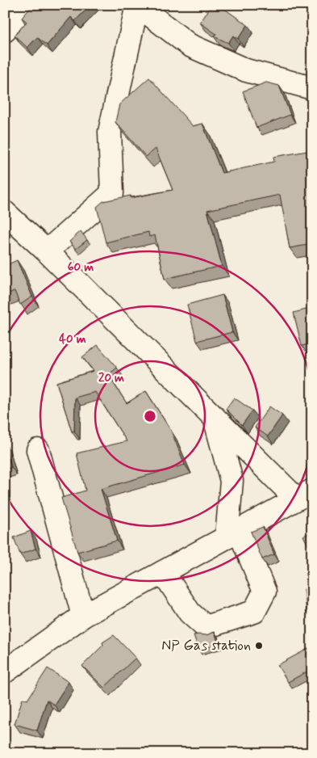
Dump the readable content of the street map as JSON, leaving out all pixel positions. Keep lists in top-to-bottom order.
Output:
{
  "places": ["NP Gas station"],
  "rings": ["60 m", "40 m", "20 m"]
}
